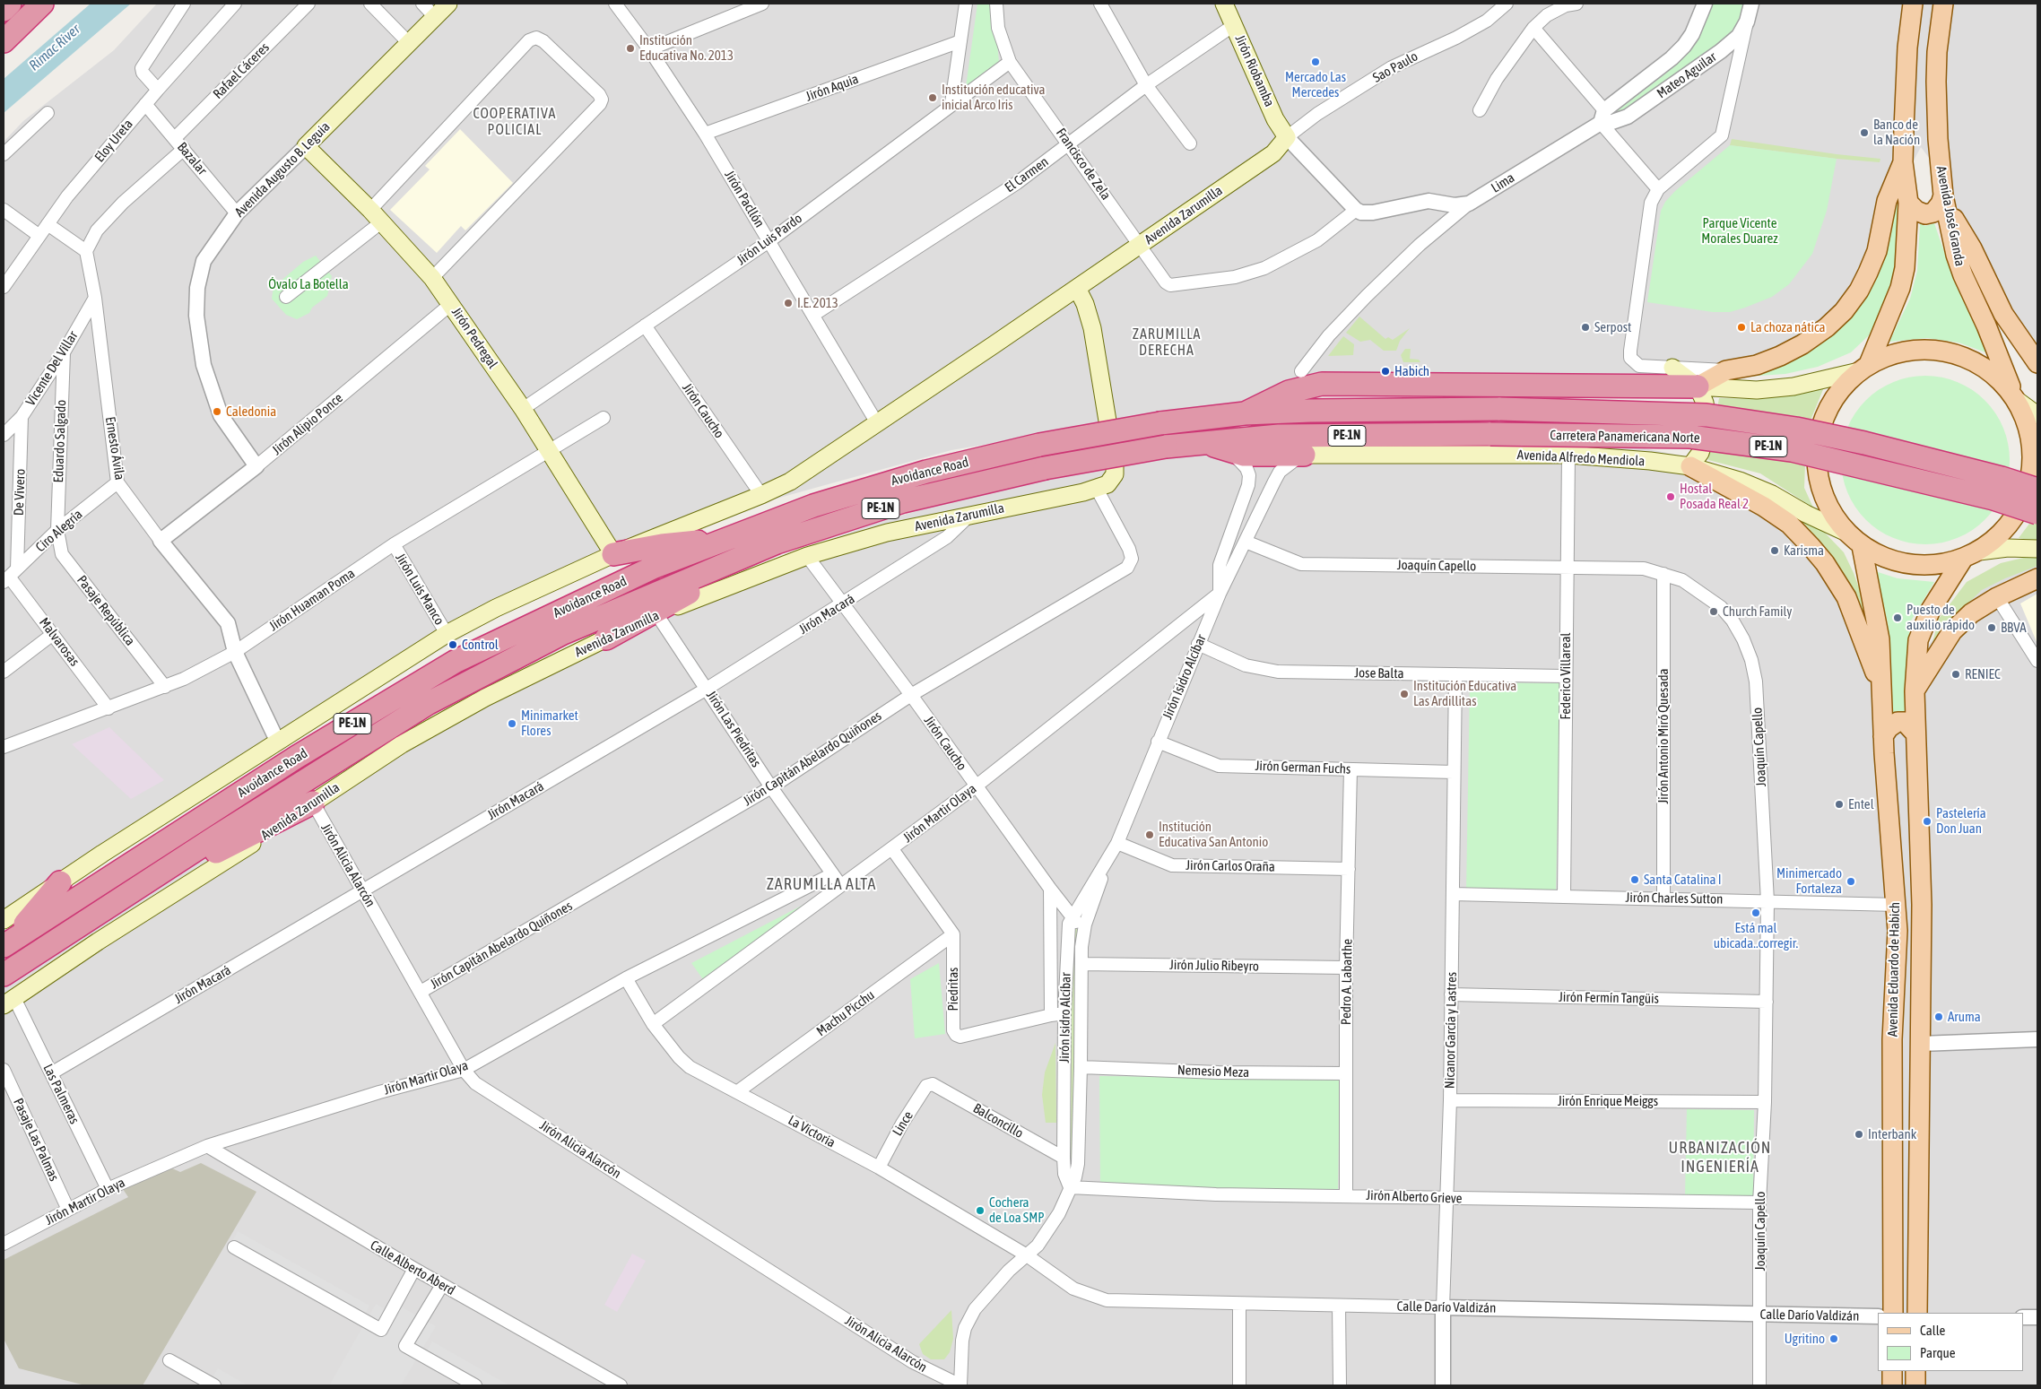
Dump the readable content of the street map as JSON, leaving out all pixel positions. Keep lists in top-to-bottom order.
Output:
{
  "streets": {
    "highway": ["PE-1N", "Carretera Panamericana Norte", "Avoidance Road"],
    "main road": [
      "Jirón Riobamba",
      "Avenida Augusto B. Leguia",
      "Avenida Zarumilla",
      "Avenida José Granda",
      "Jirón Pedregal",
      "Avenida Alfredo Mendiola",
      "Avenida Eduardo de Habich"
    ],
    "street": [
      "Sao Paulo",
      "Rafael Cáceres",
      "Mateo Aguilar",
      "Jirón Aquia",
      "Eloy Ureta",
      "Bazalar",
      "Francisco de Zela",
      "El Carmen",
      "Lima",
      "Jirón Pacllón",
      "Jirón Luis Pardo",
      "Vicente Del Villar",
      "Jirón Caucho",
      "Jirón Alipio Ponce",
      "Eduardo Salgado",
      "Ernesto Ávila",
      "De Vivero",
      "Ciro Alegría",
      "Joaquín Capello",
      "Jirón Luis Manco",
      "Jirón Huaman Poma",
      "Pasaje República",
      "Jirón Macará",
      "Malvarosas",
      "Jose Balta",
      "Federico Villareal",
      "Jirón Isidro Alcíbar",
      "Jirón Las Piedritas",
      "Jirón Antonio Miró Quesada",
      "Jirón Capitán Abelardo Quiñones",
      "Jirón German Fuchs",
      "Jirón Martir Olaya",
      "Jirón Alicia Alarcón",
      "Jirón Carlos Oraña",
      "Jirón Charles Sutton",
      "Jirón Julio Ribeyro",
      "Pedro A. Labarthe",
      "Piedritas",
      "Jirón Fermín Tangüis",
      "Machu Picchu",
      "Nicanor García y Lastres",
      "Nemesio Meza",
      "Las Palmeras",
      "Jirón Enrique Meiggs",
      "Balconcillo",
      "Lince",
      "La Victoria",
      "Pasaje Las Palmas",
      "Jirón Alberto Grieve",
      "Calle Alberto Aberd",
      "Calle Darío Valdizán"
    ]
  },
  "crossings": [
    ["Sao Paulo", "Jirón Riobamba"],
    ["Sao Paulo", "Avenida Zarumilla"],
    ["Rafael Cáceres", "Bazalar"],
    ["Jirón Riobamba", "El Carmen"],
    ["Jirón Riobamba", "Avenida Zarumilla"],
    ["Mateo Aguilar", "Lima"],
    ["Jirón Aquia", "Jirón Pacllón"],
    ["Eloy Ureta", "Bazalar"],
    ["Bazalar", "Avenida Augusto B. Leguia"],
    ["Francisco de Zela", "El Carmen"],
    ["Francisco de Zela", "Avenida Zarumilla"],
    ["Francisco de Zela", "Jirón Luis Pardo"],
    ["Avenida Augusto B. Leguia", "Jirón Pedregal"],
    ["Avenida Augusto B. Leguia", "Jirón Alipio Ponce"],
    ["El Carmen", "Jirón Pacllón"],
    ["Jirón Pacllón", "Avenida Zarumilla"],
    ["Jirón Pacllón", "Jirón Luis Pardo"],
    ["Avenida Zarumilla", "Jirón Pedregal"],
    ["Avenida Zarumilla", "Jirón Caucho"],
    ["Avenida Zarumilla", "Ernesto Ávila"],
    ["Avenida Zarumilla", "Jirón Luis Manco"],
    ["Avenida Zarumilla", "Jirón Macará"],
    ["Avenida Zarumilla", "Jirón Las Piedritas"],
    ["Avenida Zarumilla", "Jirón Capitán Abelardo Quiñones"],
    ["Avenida Zarumilla", "Jirón Alicia Alarcón"],
    ["Avenida Zarumilla", "Las Palmeras"],
    ["Avenida José Granda", "Avenida Eduardo de Habich"],
    ["Jirón Luis Pardo", "Jirón Pedregal"],
    ["Jirón Luis Pardo", "Jirón Caucho"],
    ["Jirón Pedregal", "Jirón Alipio Ponce"],
    ["Jirón Pedregal", "Jirón Huaman Poma"],
    ["Vicente Del Villar", "Eduardo Salgado"],
    ["Vicente Del Villar", "Ernesto Ávila"],
    ["Vicente Del Villar", "De Vivero"],
    ["Jirón Caucho", "Jirón Macará"],
    ["Jirón Caucho", "Jirón Isidro Alcíbar"],
    ["Jirón Caucho", "Jirón Capitán Abelardo Quiñones"],
    ["Jirón Caucho", "Jirón Martir Olaya"],
    ["Jirón Alipio Ponce", "Ernesto Ávila"],
    ["Carretera Panamericana Norte", "Avoidance Road"],
    ["Eduardo Salgado", "Ciro Alegría"],
    ["Eduardo Salgado", "Pasaje República"],
    ["Ernesto Ávila", "Ciro Alegría"],
    ["Ernesto Ávila", "Jirón Huaman Poma"],
    ["Avenida Alfredo Mendiola", "Federico Villareal"],
    ["Avenida Alfredo Mendiola", "Jirón Isidro Alcíbar"],
    ["De Vivero", "Ciro Alegría"],
    ["De Vivero", "Malvarosas"],
    ["Ciro Alegría", "Pasaje República"],
    ["Ciro Alegría", "Malvarosas"],
    ["Joaquín Capello", "Federico Villareal"],
    ["Joaquín Capello", "Jirón Isidro Alcíbar"],
    ["Joaquín Capello", "Jirón Antonio Miró Quesada"],
    ["Joaquín Capello", "Jirón Charles Sutton"],
    ["Joaquín Capello", "Jirón Fermín Tangüis"],
    ["Joaquín Capello", "Jirón Enrique Meiggs"],
    ["Joaquín Capello", "Jirón Alberto Grieve"],
    ["Joaquín Capello", "Calle Darío Valdizán"],
    ["Jirón Luis Manco", "Jirón Huaman Poma"],
    ["Jirón Huaman Poma", "Pasaje República"],
    ["Jirón Huaman Poma", "Malvarosas"],
    ["Jirón Macará", "Jirón Las Piedritas"],
    ["Jirón Macará", "Jirón Alicia Alarcón"],
    ["Jirón Macará", "Las Palmeras"],
    ["Jose Balta", "Federico Villareal"],
    ["Jose Balta", "Jirón Isidro Alcíbar"],
    ["Jose Balta", "Nicanor García y Lastres"],
    ["Federico Villareal", "Jirón Charles Sutton"],
    ["Jirón Isidro Alcíbar", "Jirón German Fuchs"],
    ["Jirón Isidro Alcíbar", "Jirón Martir Olaya"],
    ["Jirón Isidro Alcíbar", "Jirón Alicia Alarcón"],
    ["Jirón Isidro Alcíbar", "Jirón Carlos Oraña"],
    ["Jirón Isidro Alcíbar", "Jirón Julio Ribeyro"],
    ["Jirón Isidro Alcíbar", "Piedritas"],
    ["Jirón Isidro Alcíbar", "Nemesio Meza"],
    ["Jirón Isidro Alcíbar", "Balconcillo"],
    ["Jirón Isidro Alcíbar", "La Victoria"],
    ["Jirón Isidro Alcíbar", "Jirón Alberto Grieve"],
    ["Jirón Isidro Alcíbar", "Calle Darío Valdizán"],
    ["Jirón Las Piedritas", "Jirón Capitán Abelardo Quiñones"],
    ["Jirón Las Piedritas", "Jirón Martir Olaya"],
    ["Jirón Antonio Miró Quesada", "Jirón Charles Sutton"],
    ["Jirón Capitán Abelardo Quiñones", "Jirón Alicia Alarcón"],
    ["Jirón German Fuchs", "Pedro A. Labarthe"],
    ["Jirón German Fuchs", "Nicanor García y Lastres"],
    ["Jirón Martir Olaya", "Jirón Alicia Alarcón"],
    ["Jirón Martir Olaya", "Las Palmeras"],
    ["Jirón Martir Olaya", "La Victoria"],
    ["Jirón Martir Olaya", "Pasaje Las Palmas"],
    ["Jirón Martir Olaya", "Calle Alberto Aberd"],
    ["Jirón Carlos Oraña", "Pedro A. Labarthe"],
    ["Jirón Charles Sutton", "Avenida Eduardo de Habich"],
    ["Jirón Charles Sutton", "Nicanor García y Lastres"],
    ["Jirón Julio Ribeyro", "Pedro A. Labarthe"],
    ["Pedro A. Labarthe", "Nemesio Meza"],
    ["Pedro A. Labarthe", "Jirón Alberto Grieve"],
    ["Piedritas", "Machu Picchu"],
    ["Jirón Fermín Tangüis", "Nicanor García y Lastres"],
    ["Machu Picchu", "La Victoria"],
    ["Nicanor García y Lastres", "Jirón Enrique Meiggs"],
    ["Nicanor García y Lastres", "Jirón Alberto Grieve"],
    ["Nicanor García y Lastres", "Calle Darío Valdizán"],
    ["Balconcillo", "Lince"],
    ["Lince", "La Victoria"],
    ["La Victoria", "Calle Darío Valdizán"]
  ],
  "districts": [
    "COOPERATIVA POLICIAL",
    "ZARUMILLA DERECHA",
    "ZARUMILLA ALTA",
    "URBANIZACIÓN INGENIERÍA"
  ],
  "water": ["Rimac River"],
  "parks": ["Parque Vicente Morales Duarez", "Óvalo La Botella"],
  "places": [
    "Institución Educativa No. 2013",
    "Mercado Las Mercedes",
    "Institución educativa inicial Arco Iris",
    "Banco de la Nación",
    "I.E. 2013",
    "Serpost",
    "La choza nática",
    "Habich",
    "Caledonia",
    "Hostal Posada Real 2",
    "Karisma",
    "Church Family",
    "Puesto de auxilio rápido",
    "BBVA",
    "Control",
    "RENIEC",
    "Institución Educativa Las Ardillitas",
    "Minimarket Flores",
    "Entel",
    "Pastelería Don Juan",
    "Institución Educativa San Antonio",
    "Santa Catalina I",
    "Minimercado Fortaleza",
    "Está mal ubicada..corregir.",
    "Aruma",
    "Interbank",
    "Cochera de Loa SMP",
    "Ugritino"
  ],
  "legend": ["Calle", "Parque"]
}
